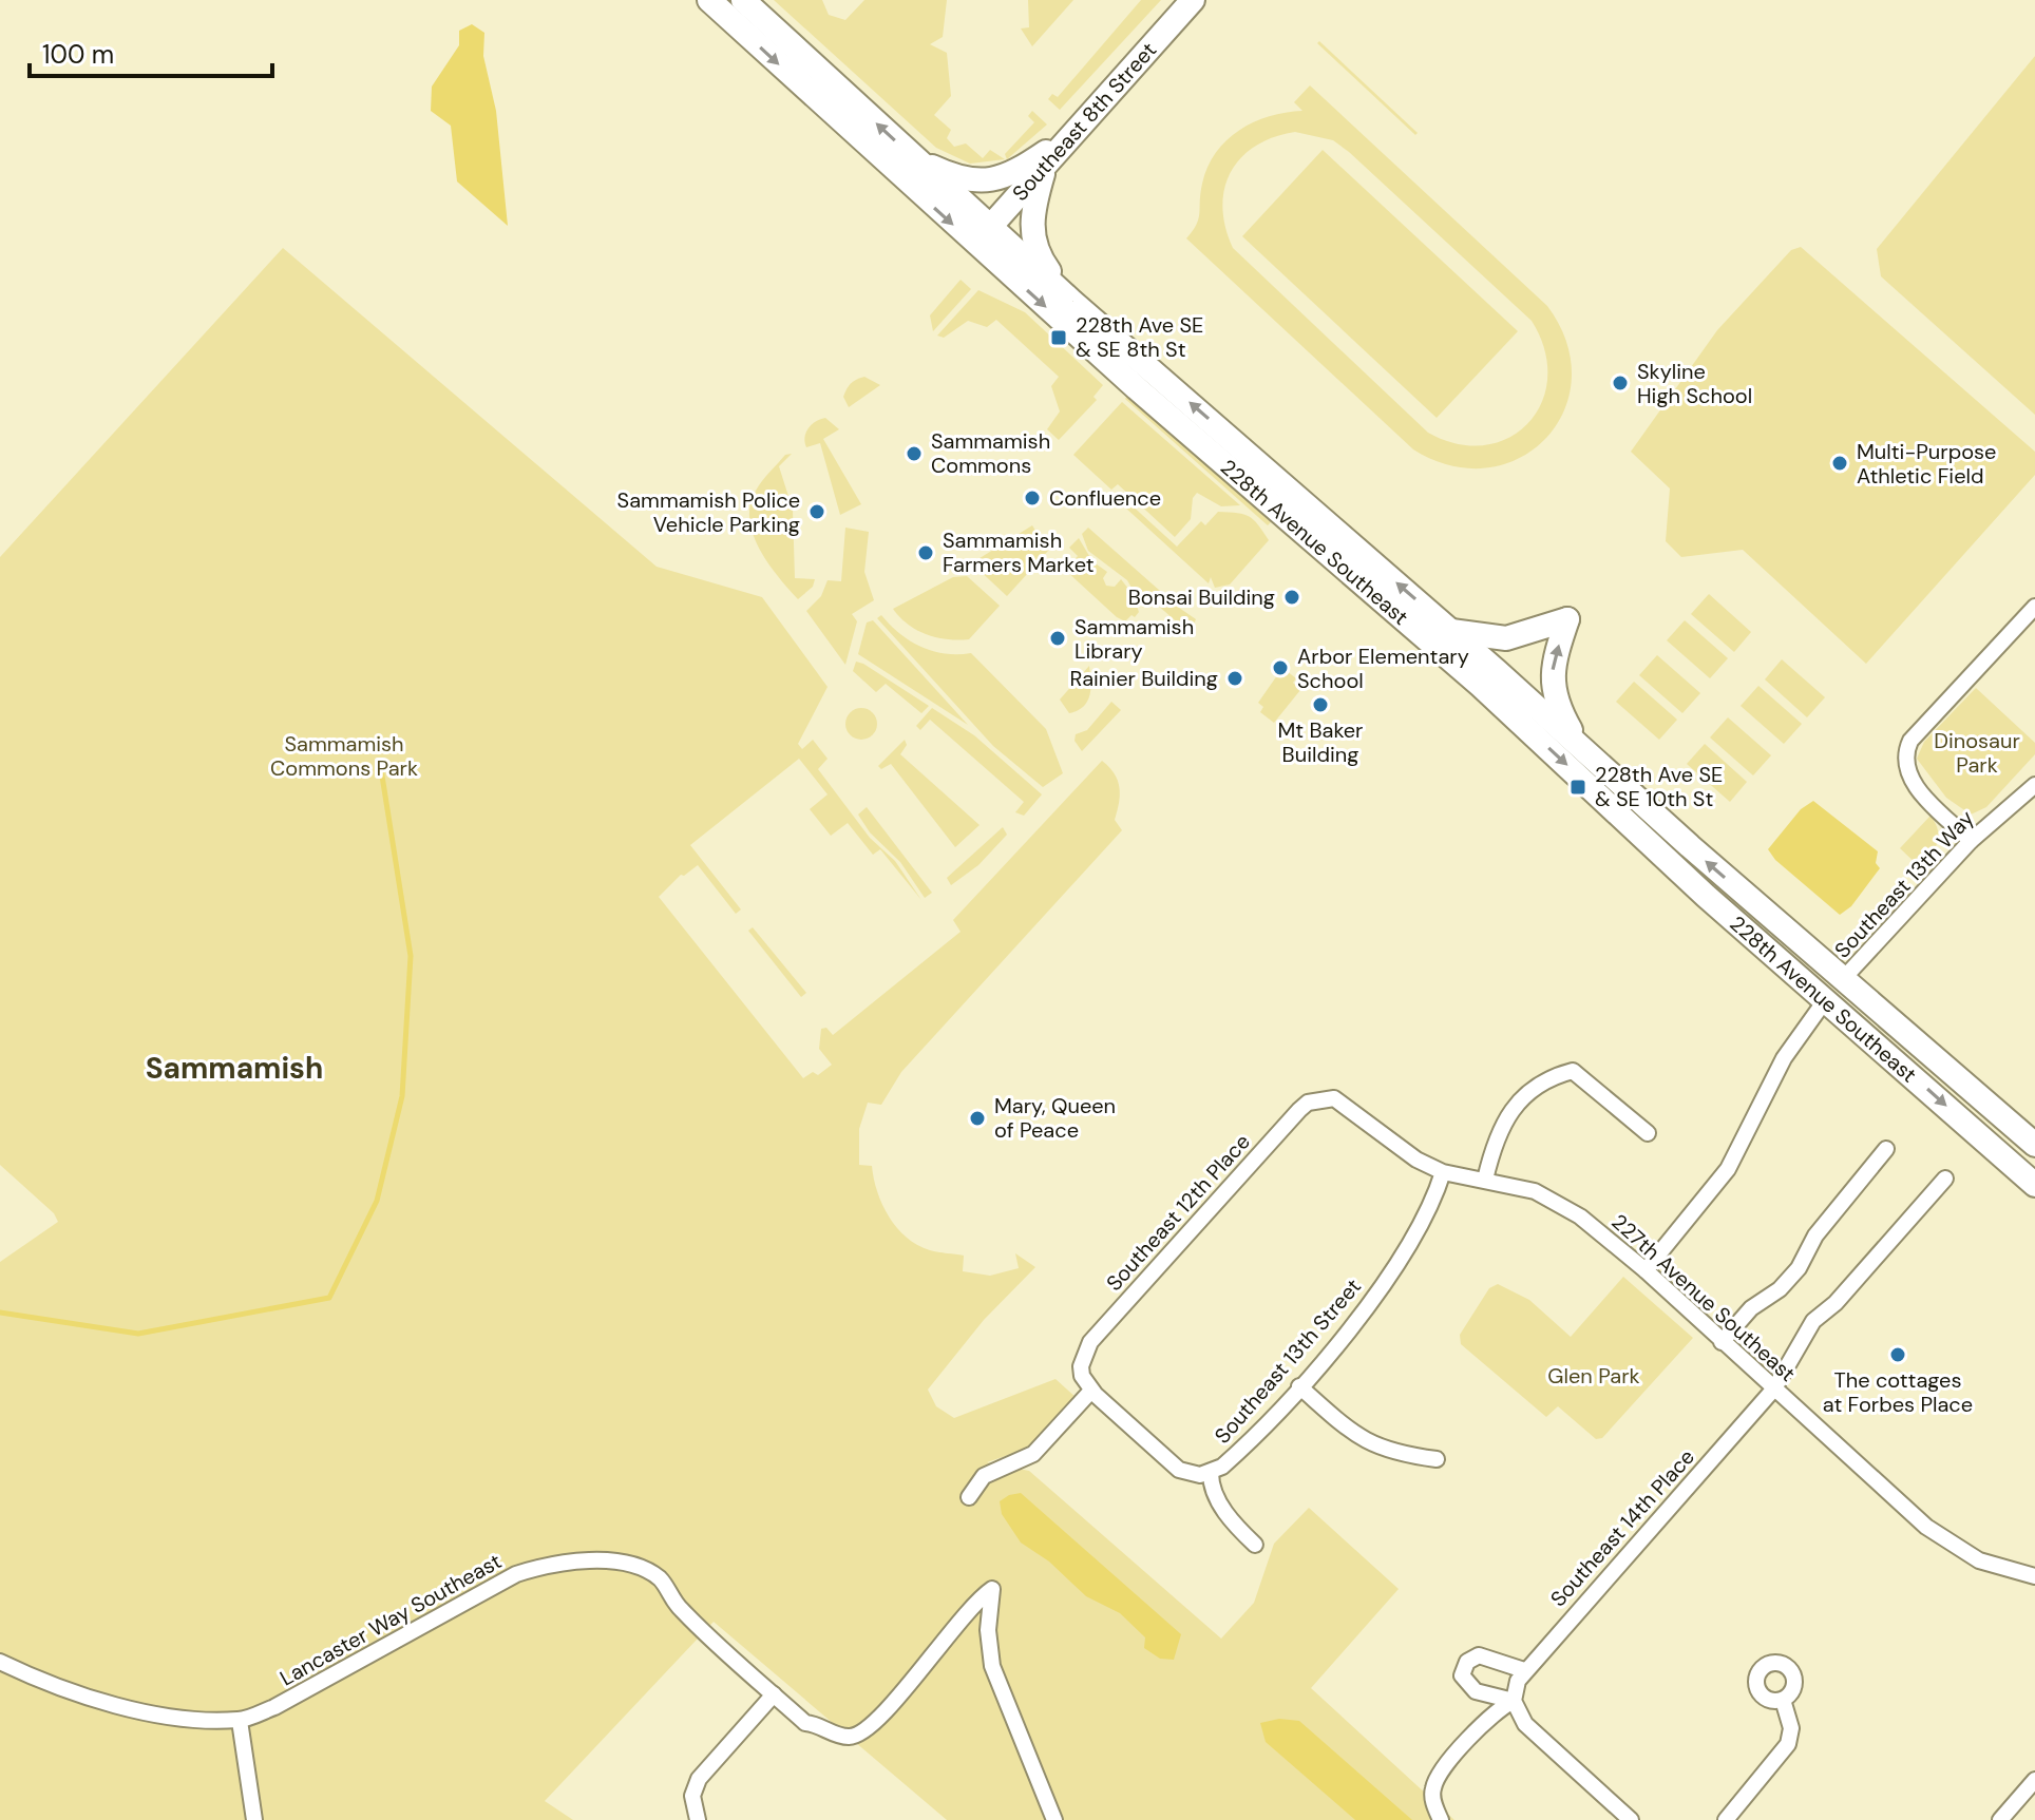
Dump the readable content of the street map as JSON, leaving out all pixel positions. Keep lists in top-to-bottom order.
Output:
{
  "streets": {
    "main road": ["Southeast 8th Street", "228th Avenue Southeast"],
    "street": [
      "Southeast 13th Way",
      "Southeast 12th Place",
      "227th Avenue Southeast",
      "Southeast 13th Street",
      "Southeast 14th Place",
      "Lancaster Way Southeast"
    ]
  },
  "crossings": [
    ["Southeast 8th Street", "228th Avenue Southeast"],
    ["228th Avenue Southeast", "Southeast 13th Way"],
    ["Southeast 12th Place", "227th Avenue Southeast"],
    ["227th Avenue Southeast", "Southeast 13th Street"],
    ["227th Avenue Southeast", "Southeast 14th Place"]
  ],
  "districts": ["Sammamish"],
  "parks": ["Dinosaur Park", "Sammamish Commons Park", "Glen Park"],
  "places": {
    "transit": ["228th Ave SE & SE 8th St", "228th Ave SE & SE 10th St"],
    "other": [
      "Skyline High School",
      "Sammamish Commons",
      "Multi-Purpose Athletic Field",
      "Confluence",
      "Sammamish Police Vehicle Parking",
      "Sammamish Farmers Market",
      "Bonsai Building",
      "Sammamish Library",
      "Arbor Elementary School",
      "Rainier Building",
      "Mt Baker Building",
      "Mary, Queen of Peace",
      "The cottages at Forbes Place"
    ]
  },
  "scale_bar": "100 m"
}
